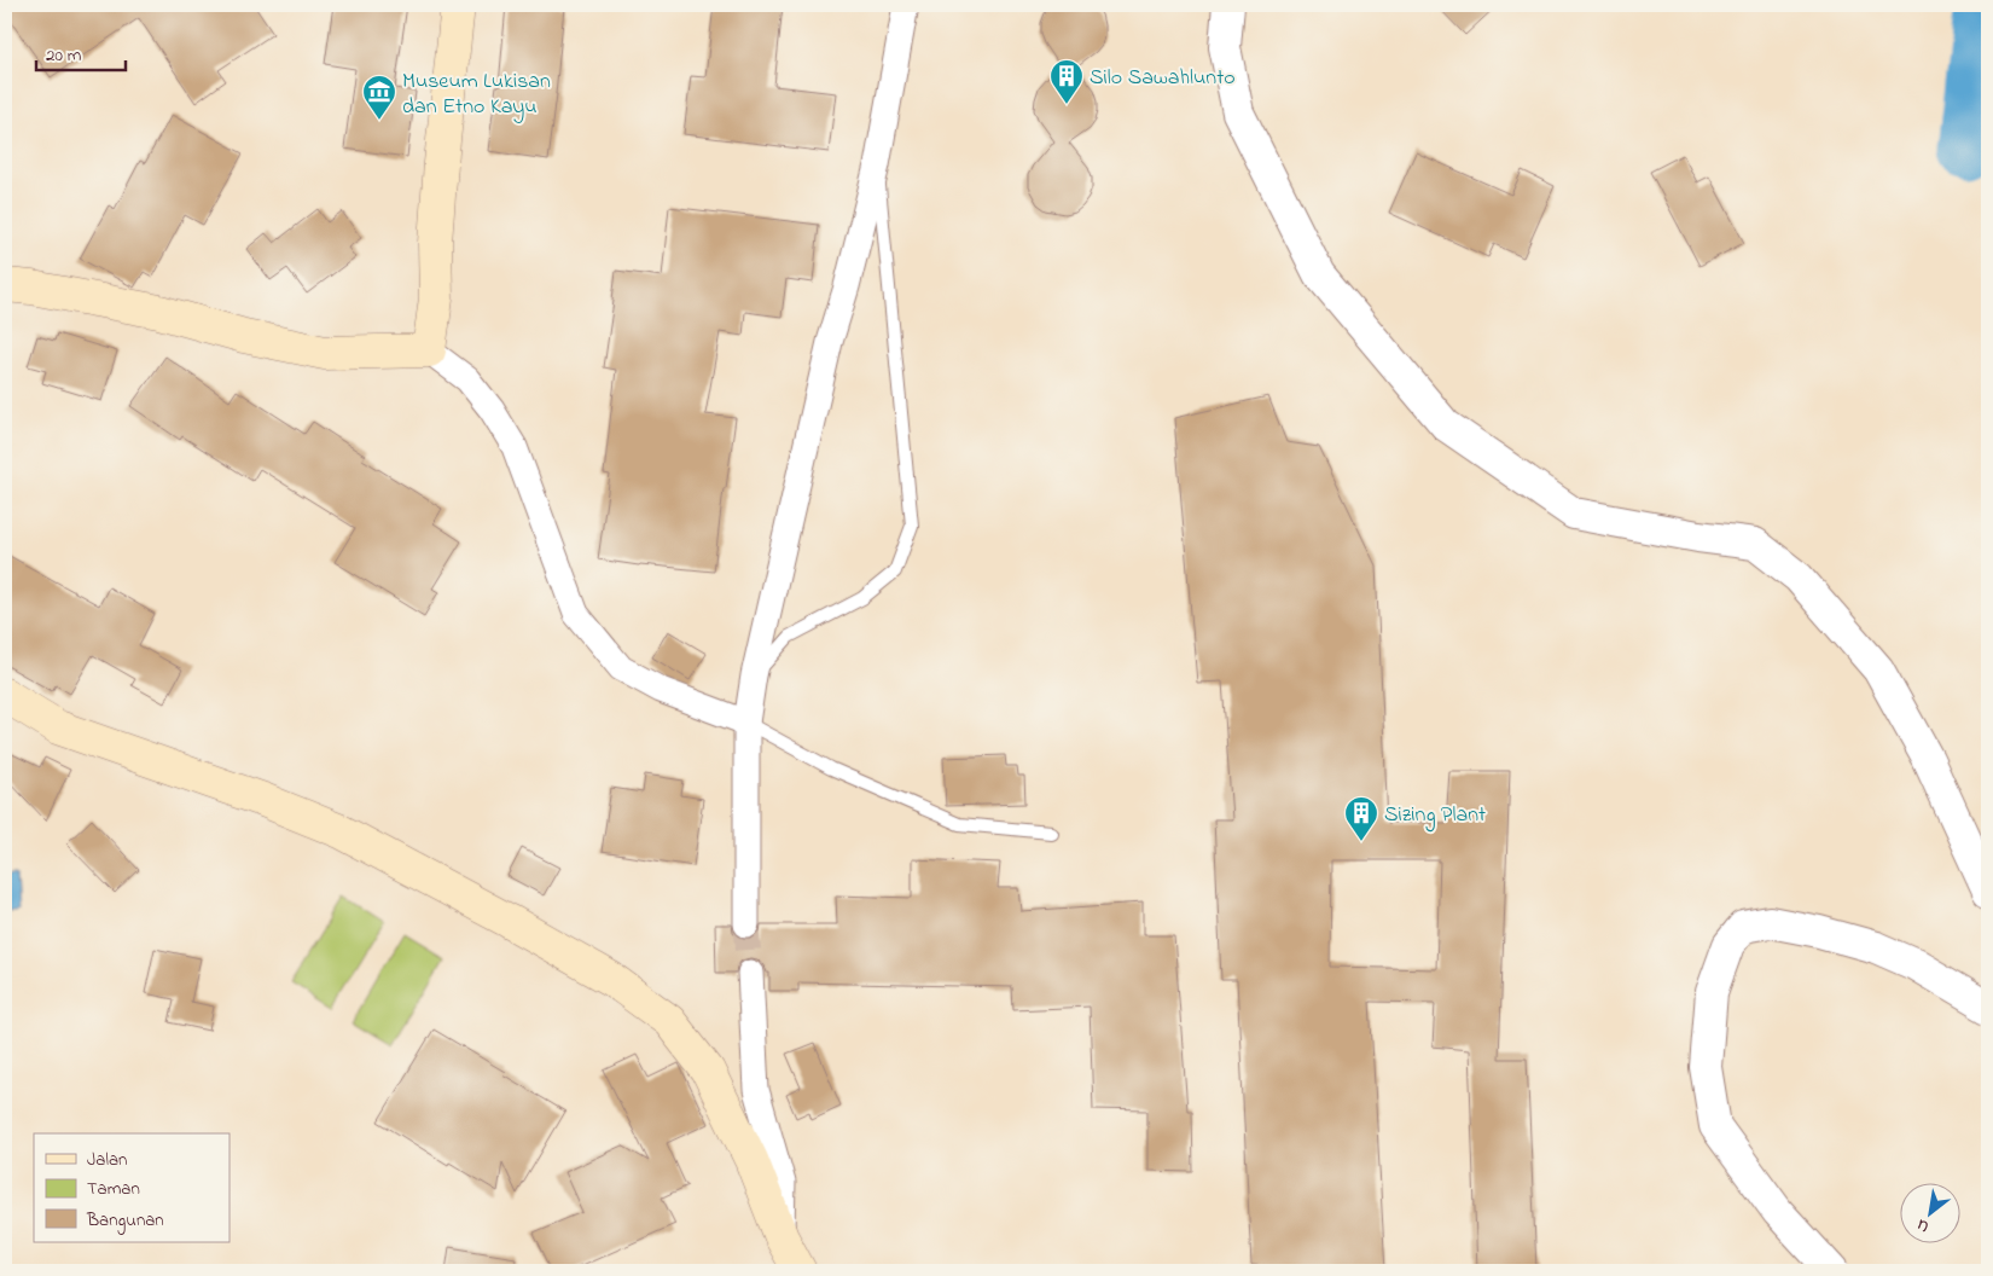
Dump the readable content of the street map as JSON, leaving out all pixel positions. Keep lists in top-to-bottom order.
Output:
{
  "places": {
    "building": ["Silo Sawahlunto", "Sizing Plant"],
    "museum": ["Museum Lukisan dan Etno Kayu"]
  },
  "legend": ["Jalan", "Taman", "Bangunan"],
  "scale_bar": "20 m",
  "north": "bottom left"
}
